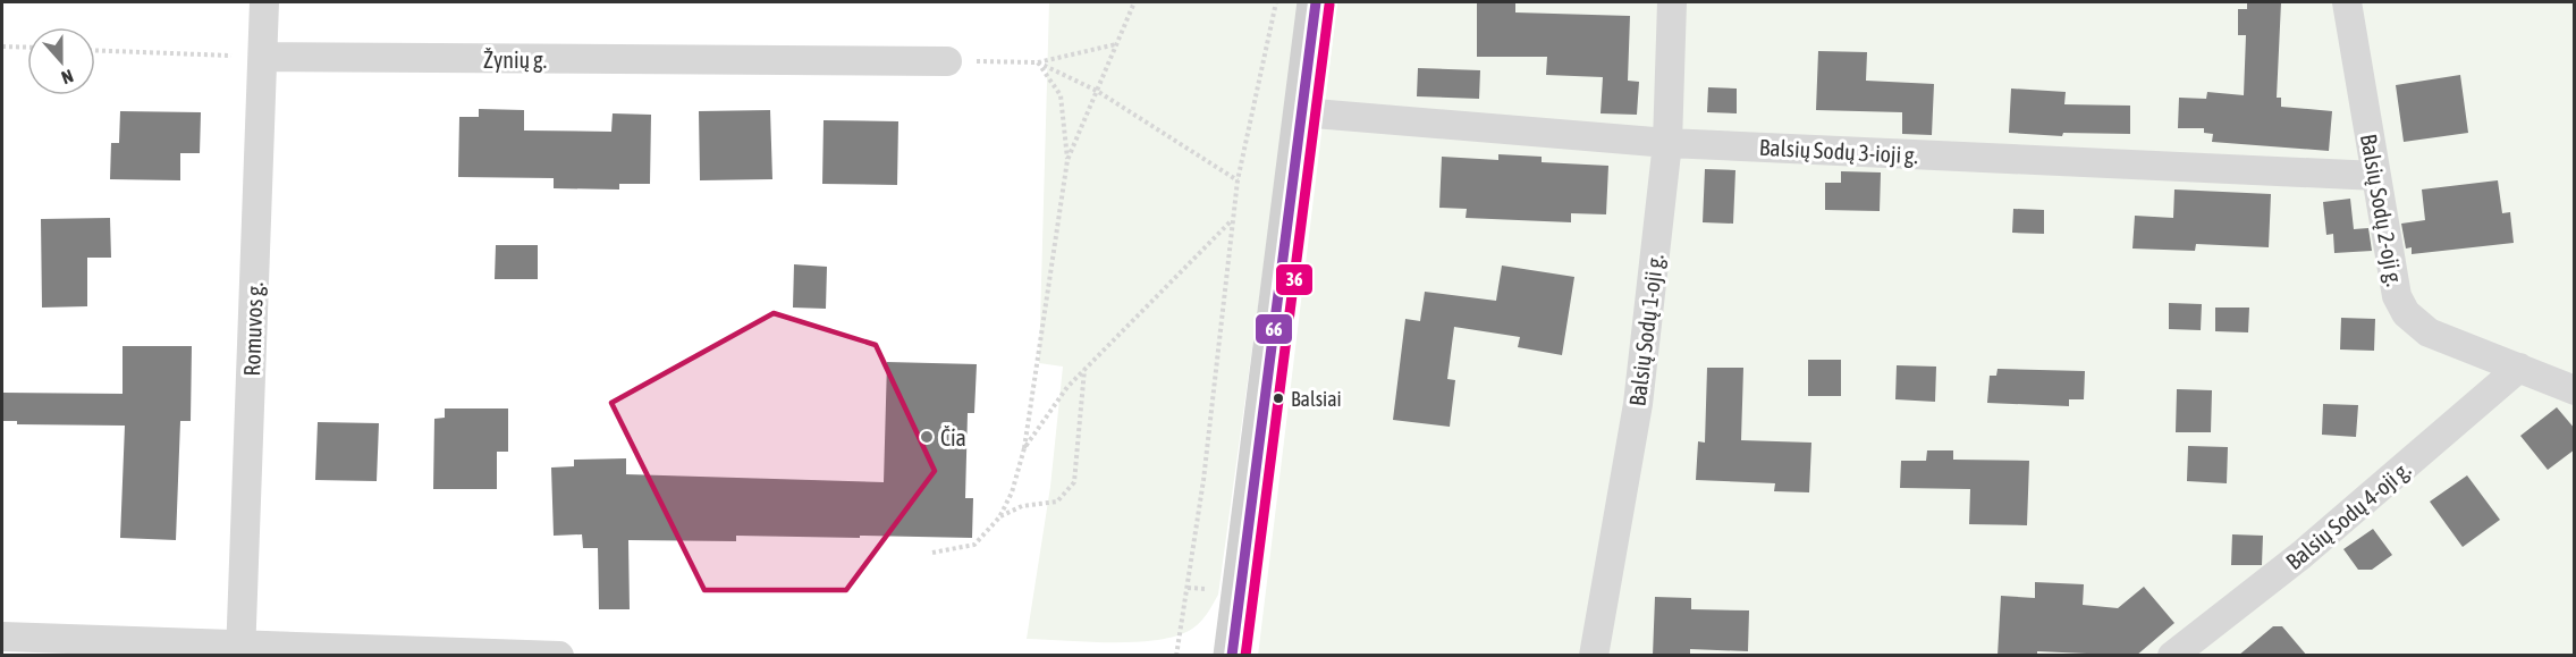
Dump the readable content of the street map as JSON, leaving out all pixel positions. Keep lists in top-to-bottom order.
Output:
{
  "streets": {
    "street": [
      "Žynių g.",
      "Balsių Sodų 3-ioji g.",
      "Balsių Sodų 2-oji g.",
      "Romuvos g.",
      "Balsių Sodų 1-oji g.",
      "Balsių Sodų 4-oji g."
    ]
  },
  "crossings": [
    ["Žynių g.", "Romuvos g."],
    ["Balsių Sodų 3-ioji g.", "Balsių Sodų 2-oji g."],
    ["Balsių Sodų 3-ioji g.", "Balsių Sodų 1-oji g."],
    ["Balsių Sodų 2-oji g.", "Balsių Sodų 4-oji g."]
  ],
  "places": ["Balsiai", "Čia"],
  "lines": ["transit line 66", "transit line 36"],
  "north": "bottom"
}
